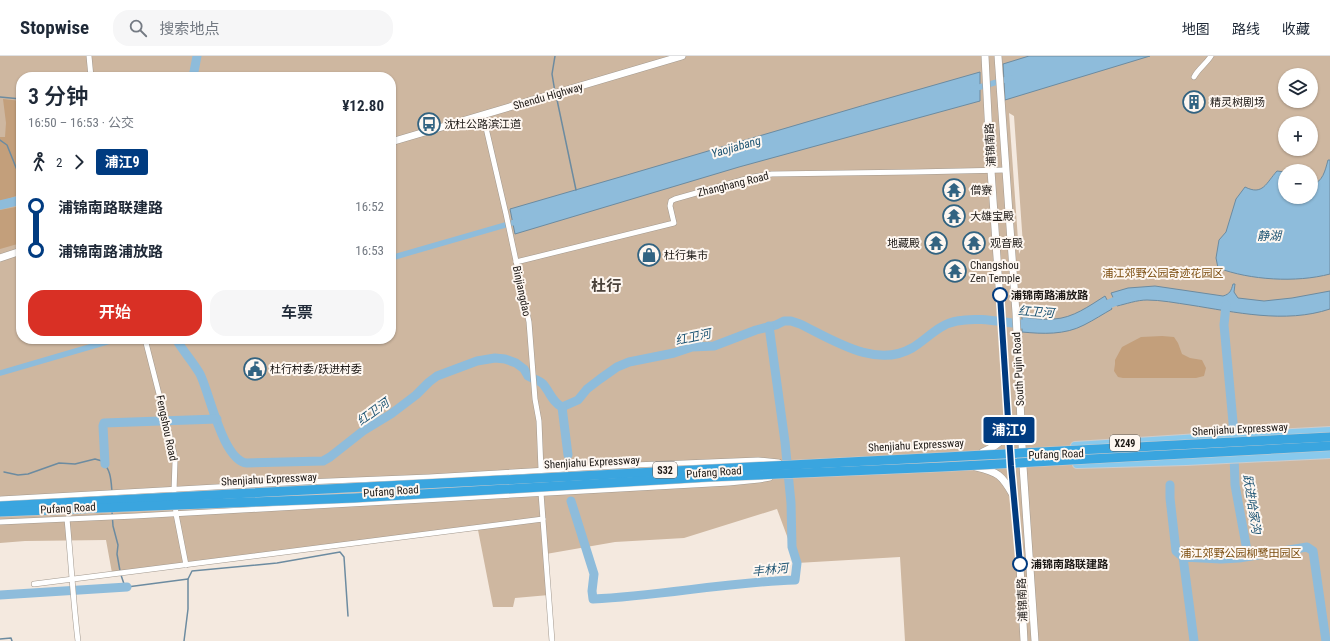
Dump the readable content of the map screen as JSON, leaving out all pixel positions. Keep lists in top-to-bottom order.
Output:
{
  "streets": {
    "highway": ["Shenjiahu Expressway", "S32"],
    "main road": [
      "Shendu Highway",
      "浦锦南路",
      "South Pujin Road",
      "X249",
      "Pufang Road"
    ],
    "street": ["Zhanghang Road", "Binjiangdao", "Fengshou Road"]
  },
  "crossings": [
    ["Shendu Highway", "Binjiangdao"],
    ["浦锦南路", "Zhanghang Road"],
    ["浦锦南路", "Pufang Road"],
    ["Zhanghang Road", "Binjiangdao"],
    ["Zhanghang Road", "South Pujin Road"],
    ["Binjiangdao", "Pufang Road"],
    ["South Pujin Road", "Pufang Road"],
    ["Fengshou Road", "Pufang Road"],
    ["Shenjiahu Expressway", "Pufang Road"]
  ],
  "districts": ["杜行"],
  "water": [
    "Yaojiabang",
    "静湖",
    "红卫河",
    "跃进哈家沟",
    "丰林河"
  ],
  "parks": ["浦江郊野公园奇迹花园区", "浦江郊野公园柳鹭田园区"],
  "places": {
    "building": ["精灵树剧场"],
    "bus stop": ["沈杜公路滨江道"],
    "temple": [
      "僧寮",
      "大雄宝殿",
      "地藏殿",
      "观音殿",
      "Changshou Zen Temple"
    ],
    "shop": ["杜行集市"],
    "other": ["浦锦南路浦放路", "浦锦南路联建路"],
    "public building": ["杜行村委/跃进村委"]
  },
  "lines": ["bus line 浦江9"],
  "page": {
    "header": "Stopwise",
    "search": "搜索地点",
    "nav": ["地图", "路线", "收藏"],
    "on_map": "浦江9",
    "map_buttons": ["+", "−"],
    "heading": ["3 分钟", "16:50 – 16:53 · 公交", "¥12.80"],
    "legs": ["2", "浦江9"],
    "list": [
      {
        "name": "浦锦南路联建路",
        "value": "16:52"
      },
      {
        "name": "浦锦南路浦放路",
        "value": "16:53"
      }
    ],
    "buttons": ["开始", "车票"]
  }
}
